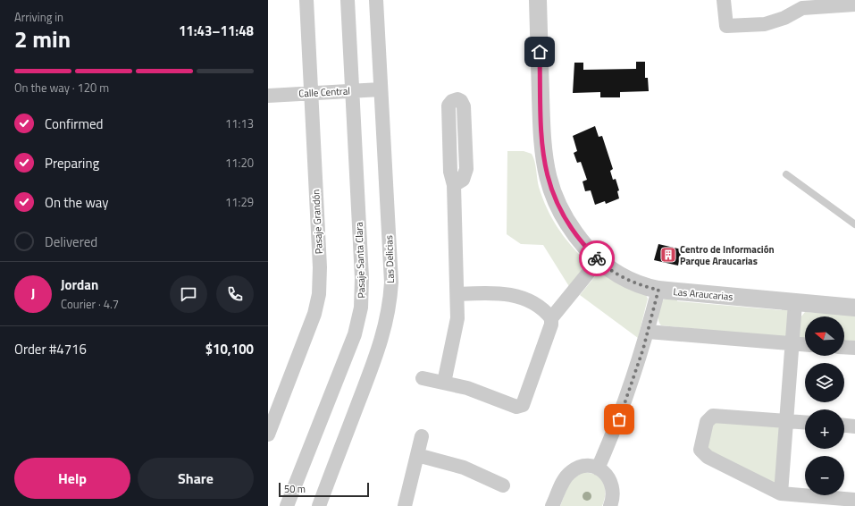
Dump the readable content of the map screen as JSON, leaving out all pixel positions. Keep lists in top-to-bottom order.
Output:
{
  "streets": {
    "street": [
      "Calle Central",
      "Pasaje Grandón",
      "Las Delicias",
      "Pasaje Santa Clara",
      "Las Araucarias"
    ]
  },
  "crossings": [
    ["Calle Central", "Pasaje Grandón"],
    ["Calle Central", "Las Delicias"],
    ["Calle Central", "Pasaje Santa Clara"]
  ],
  "places": {
    "building": ["Centro de Información Parque Araucarias"]
  },
  "scale_bar": "50 m",
  "north": "left",
  "page": {
    "heading": ["2 min", "Arriving in", "11:43–11:48"],
    "panel": [
      "Jordan",
      "Courier · 4.7",
      "Order #4716",
      "$10,100"
    ],
    "bar": "On the way · 120 m",
    "list": [
      ["Confirmed", "11:13"],
      ["Preparing", "11:20"],
      ["On the way", "11:29"],
      "Delivered"
    ],
    "round": "J",
    "map_buttons": ["+", "−"],
    "buttons": ["Help", "Share"],
    "scale": "50 m"
  }
}
